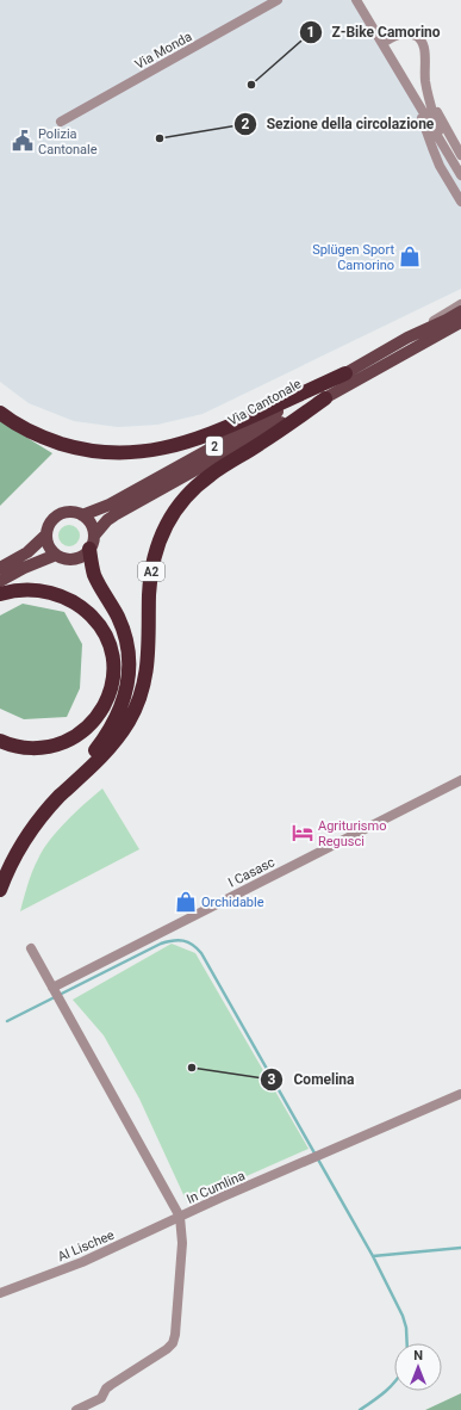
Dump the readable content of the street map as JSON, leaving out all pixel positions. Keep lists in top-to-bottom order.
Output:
{
  "streets": {
    "highway": ["A2"],
    "main road": ["Via Cantonale", "2"],
    "street": [
      "Via Monda",
      "I Casasc",
      "In Cumlina",
      "Al Lischee"
    ]
  },
  "crossings": [
    ["Via Cantonale", "A2"],
    ["In Cumlina", "Al Lischee"]
  ],
  "places": {
    "other": ["Z-Bike Camorino", "Sezione della circolazione", "Comelina"],
    "public building": ["Polizia Cantonale"],
    "shop": ["Splügen Sport Camorino", "Orchidable"],
    "hotel": ["Agriturismo Regusci"]
  },
  "north": "top"
}
